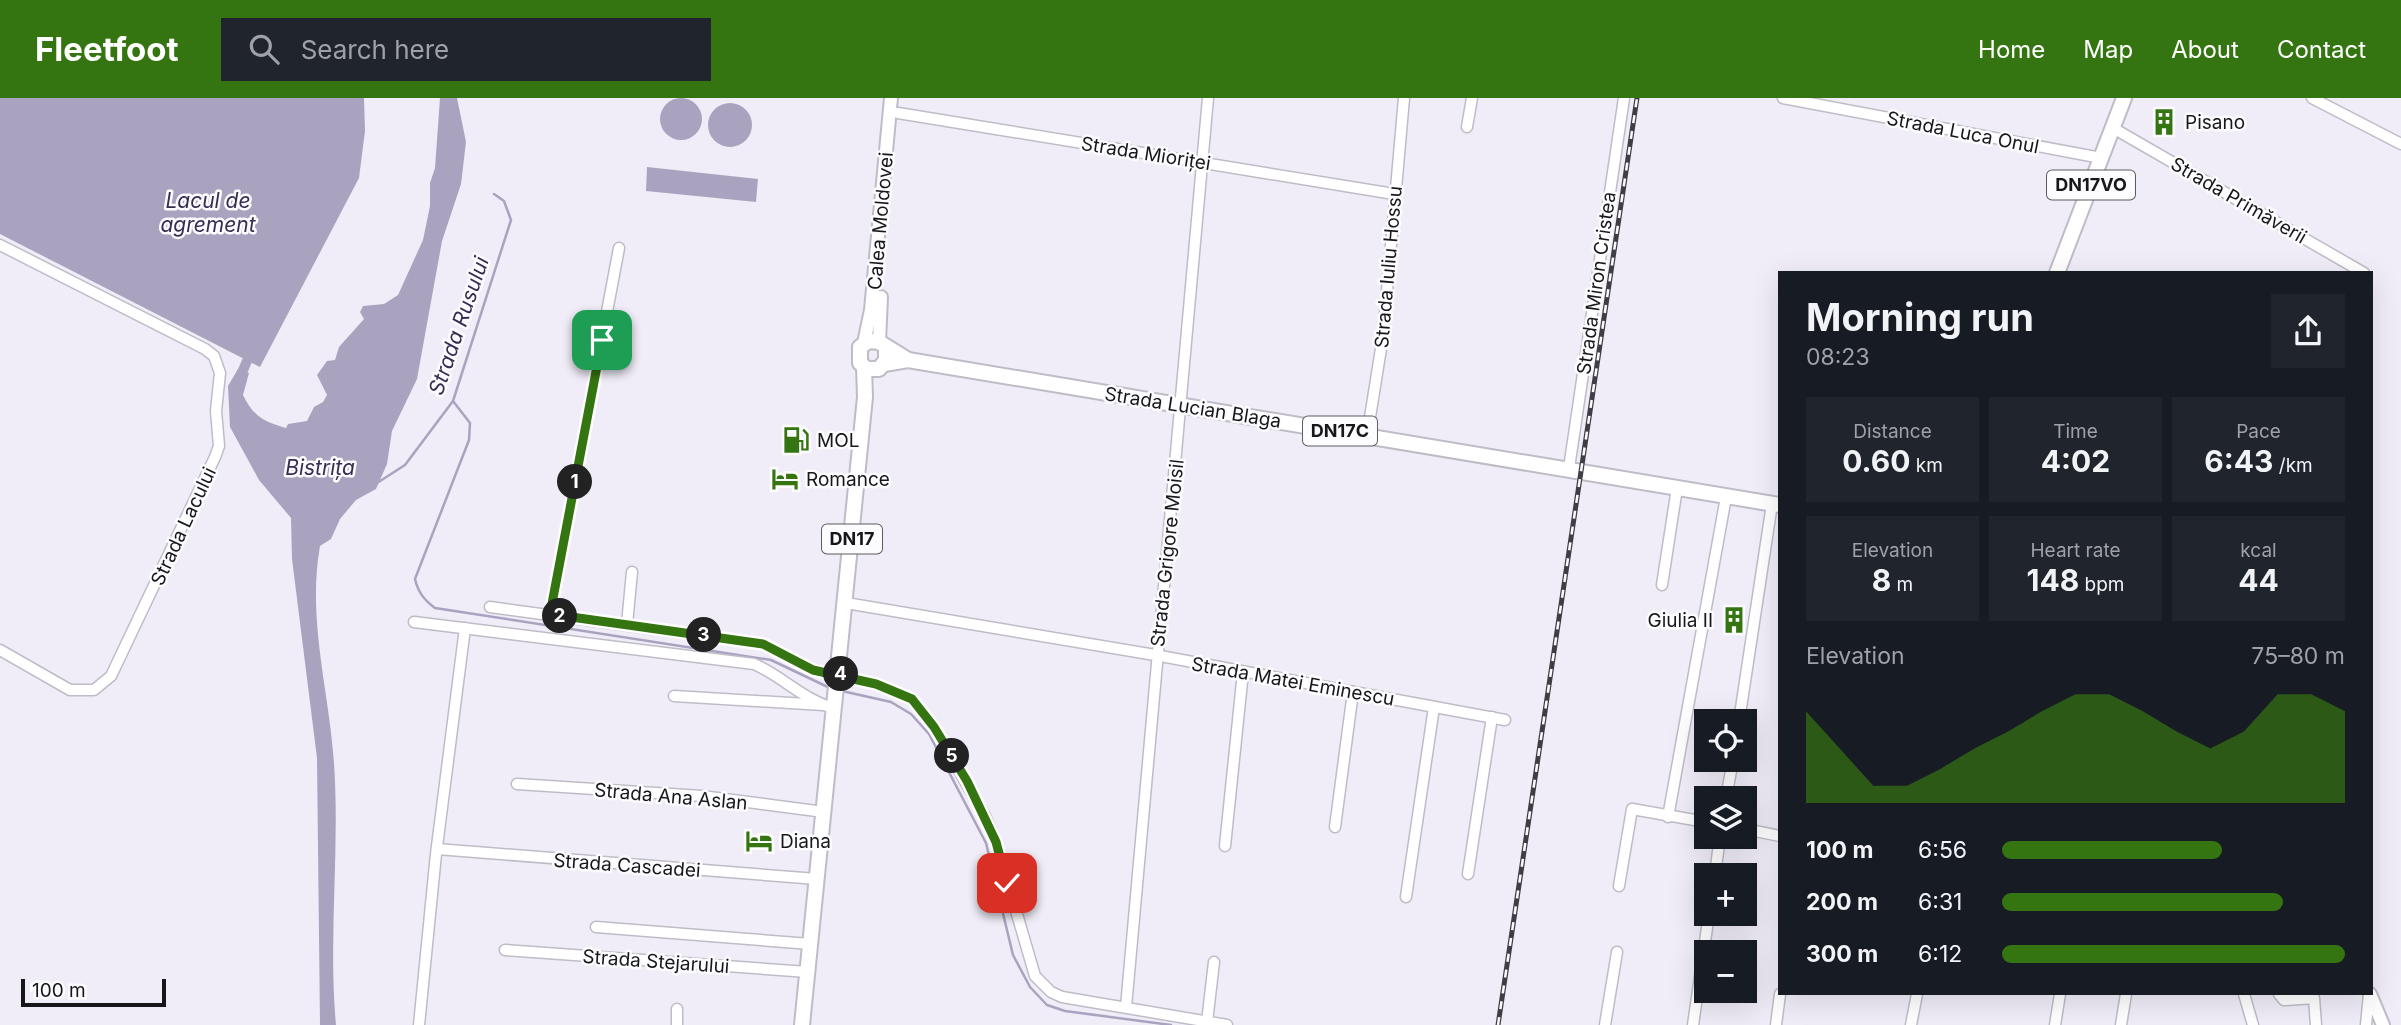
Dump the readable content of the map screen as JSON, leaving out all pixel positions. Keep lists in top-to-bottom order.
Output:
{
  "streets": {
    "highway": [
      "DN17VO",
      "Strada Lucian Blaga",
      "DN17C",
      "DN17"
    ],
    "main road": ["Calea Moldovei"],
    "street": [
      "Strada Luca Onul",
      "Strada Mioriței",
      "Strada Primăverii",
      "Strada Iuliu Hossu",
      "Strada Miron Cristea",
      "Strada Lacului",
      "Strada Grigore Moisil",
      "Strada Matei Eminescu",
      "Strada Ana Aslan",
      "Strada Cascadei",
      "Strada Stejarului"
    ]
  },
  "crossings": [
    ["Strada Luca Onul", "DN17VO"],
    ["Strada Mioriței", "Calea Moldovei"],
    ["Strada Mioriței", "Strada Iuliu Hossu"],
    ["Strada Mioriței", "Strada Grigore Moisil"],
    ["DN17VO", "Strada Primăverii"],
    ["Calea Moldovei", "Strada Lucian Blaga"],
    ["Calea Moldovei", "DN17"],
    ["Strada Iuliu Hossu", "Strada Lucian Blaga"],
    ["Strada Miron Cristea", "Strada Lucian Blaga"],
    ["Strada Lucian Blaga", "DN17"],
    ["Strada Lucian Blaga", "Strada Grigore Moisil"],
    ["DN17", "Strada Matei Eminescu"],
    ["DN17", "Strada Ana Aslan"],
    ["DN17", "Strada Cascadei"],
    ["DN17", "Strada Stejarului"],
    ["Strada Grigore Moisil", "Strada Matei Eminescu"]
  ],
  "water": ["Lacul de agrement", "Strada Rusului", "Bistrița"],
  "places": {
    "building": ["Pisano", "Giulia II"],
    "fuel station": ["MOL"],
    "hotel": ["Romance", "Diana"]
  },
  "scale_bar": "100 m",
  "page": {
    "header": "Fleetfoot",
    "search": "Search here",
    "nav": [
      "Home",
      "Map",
      "About",
      "Contact"
    ],
    "heading": ["Morning run", "08:23"],
    "stats": [
      ["Distance", "0.60 km"],
      ["Time", "4:02"],
      ["Pace", "6:43 /km"],
      ["Elevation", "8 m"],
      ["Heart rate", "148 bpm"],
      ["kcal", "44"]
    ],
    "pins": [
      "1",
      "2",
      "3",
      "4",
      "5"
    ],
    "chart": ["Elevation", "75–80 m"],
    "map_buttons": ["+", "−"],
    "list": [
      {
        "name": "100 m",
        "note": "6:56"
      },
      {
        "name": "200 m",
        "note": "6:31"
      },
      {
        "name": "300 m",
        "note": "6:12"
      }
    ],
    "scale": "100 m"
  }
}
